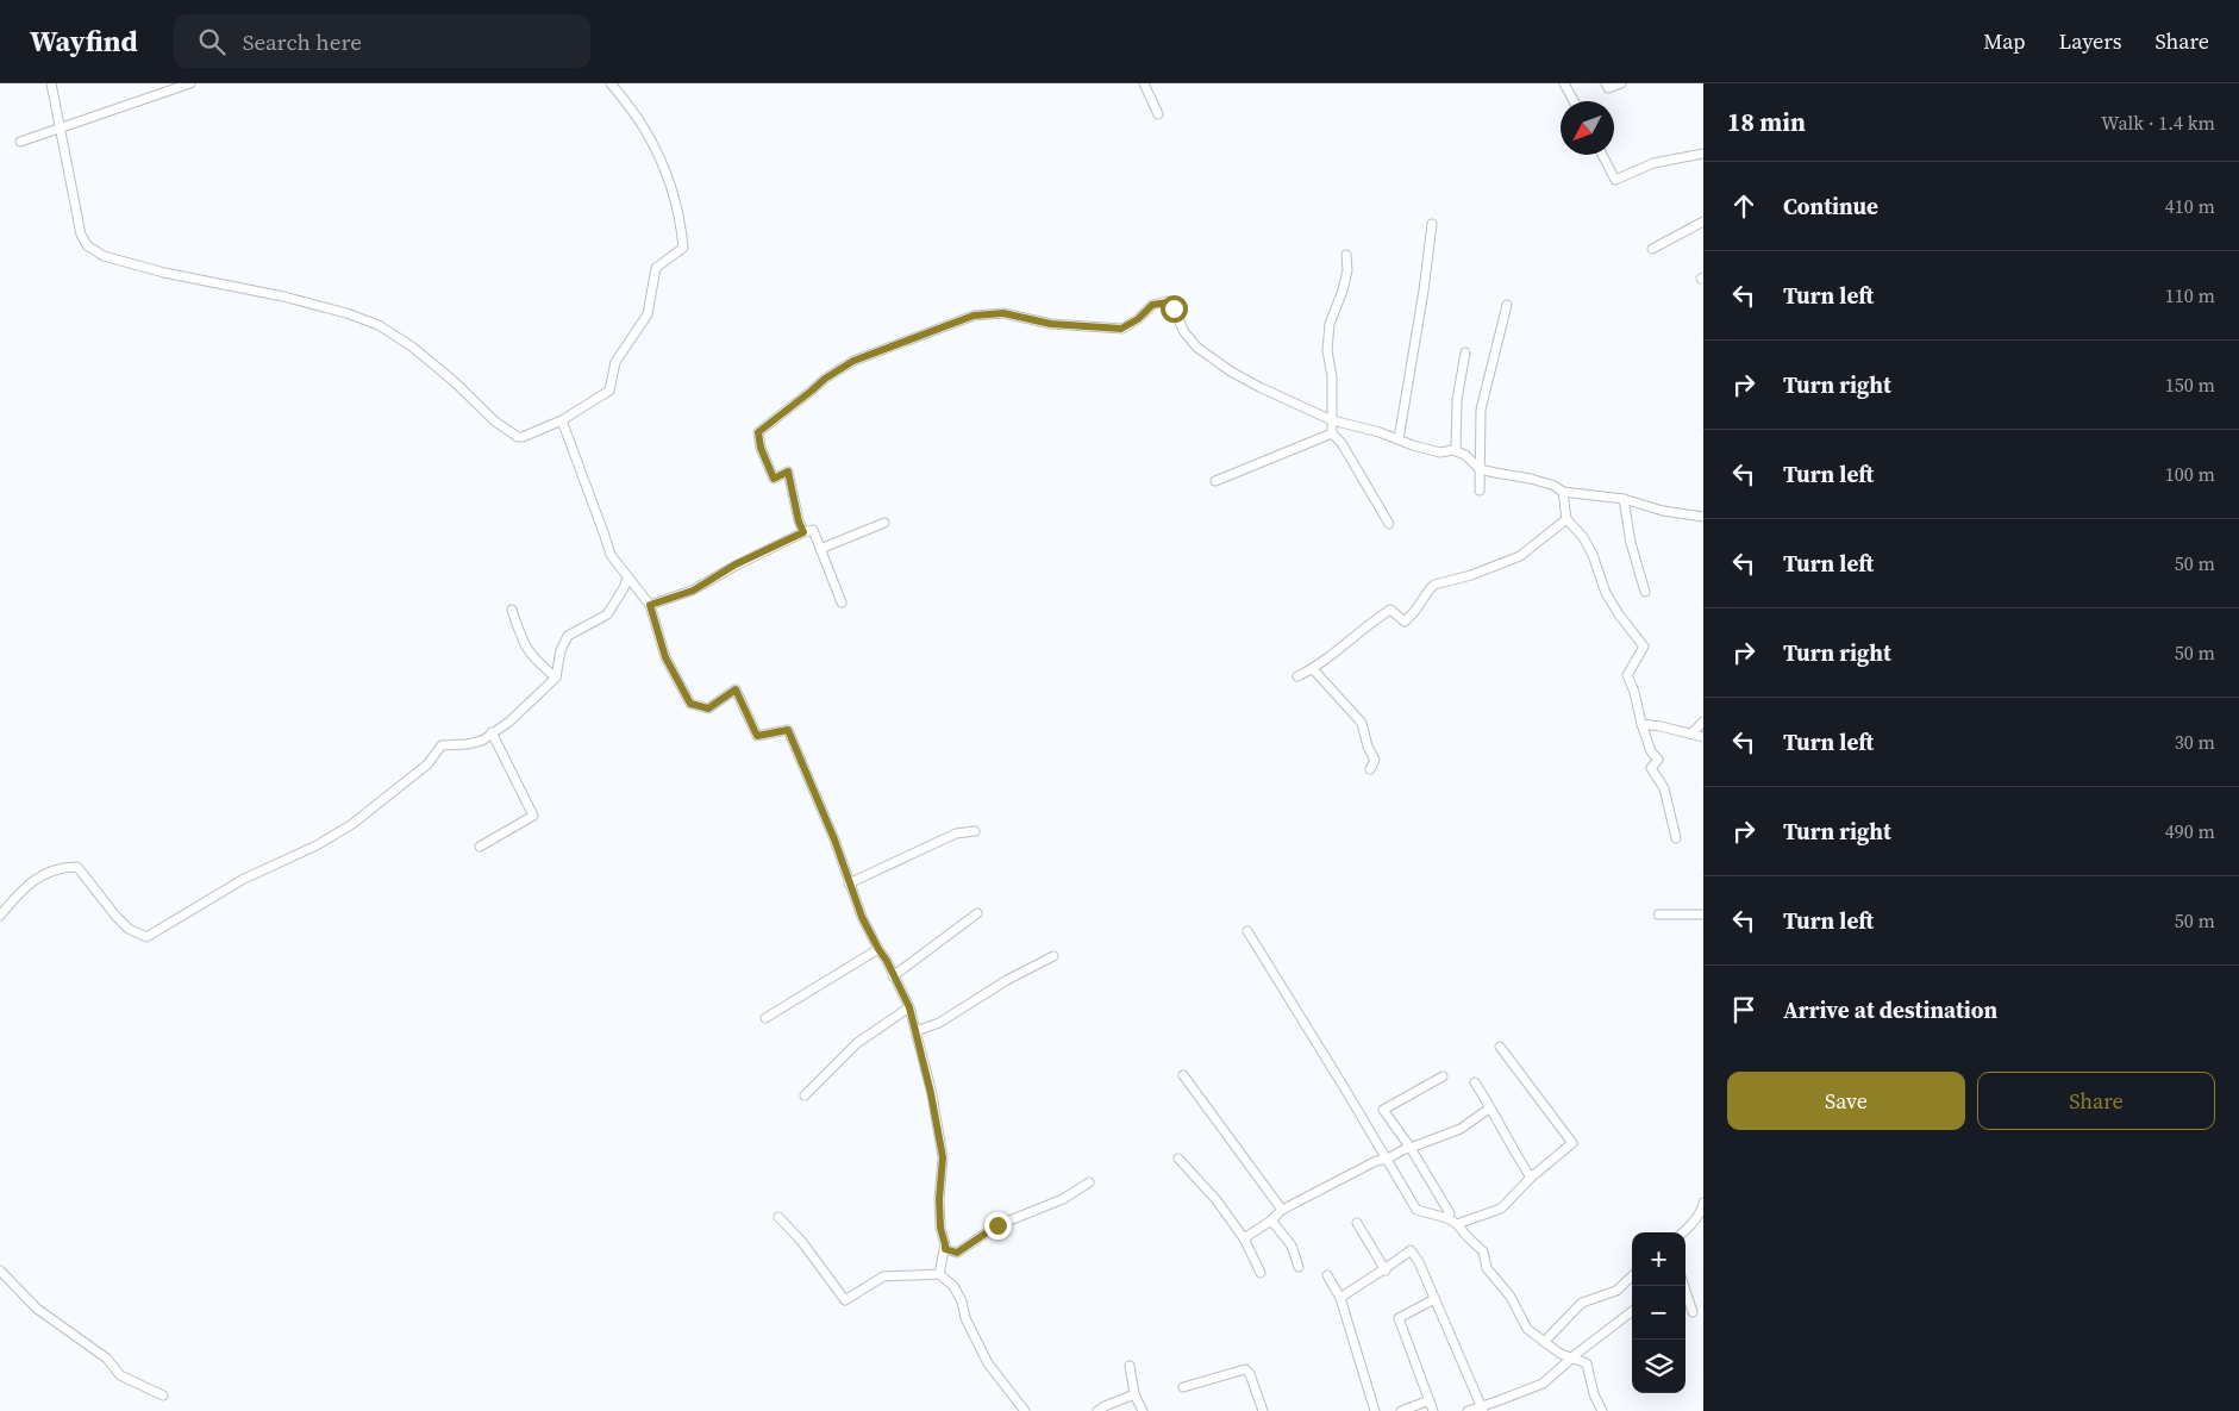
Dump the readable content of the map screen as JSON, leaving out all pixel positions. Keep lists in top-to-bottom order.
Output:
{
  "north": "bottom left",
  "page": {
    "header": "Wayfind",
    "search": "Search here",
    "nav": ["Map", "Layers", "Share"],
    "heading": ["18 min", "Walk · 1.4 km"],
    "list": [
      ["Continue", "410 m"],
      ["Turn left", "110 m"],
      ["Turn right", "150 m"],
      ["Turn left", "100 m"],
      ["Turn left", "50 m"],
      ["Turn right", "50 m"],
      ["Turn left", "30 m"],
      ["Turn right", "490 m"],
      ["Turn left", "50 m"],
      "Arrive at destination"
    ],
    "buttons": ["Save", "Share"],
    "map_buttons": ["+", "−"]
  }
}
